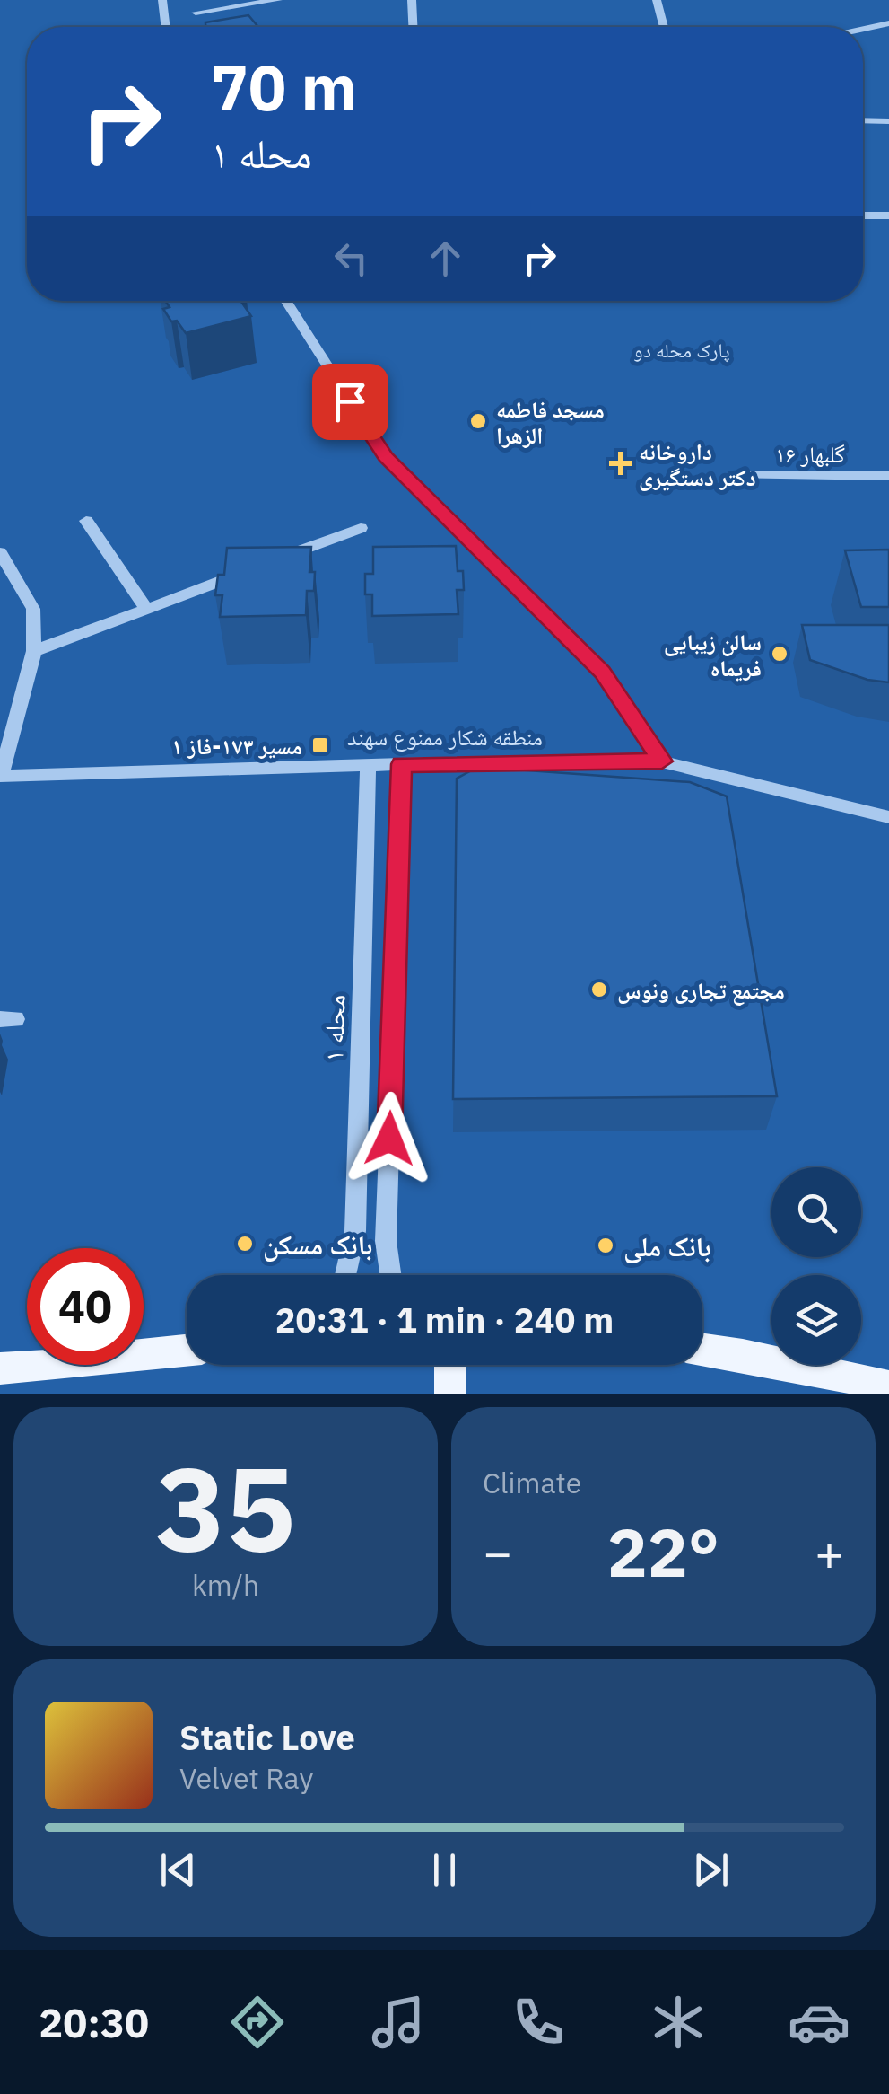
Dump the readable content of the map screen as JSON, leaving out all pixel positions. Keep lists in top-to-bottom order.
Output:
{
  "streets": {
    "street": ["گلبهار ۱۶", "محله ۱"]
  },
  "parks": ["پارک محله دو", "منطقه شکار ممنوع سهند"],
  "places": {
    "other": [
      "مسجد فاطمه الزهرا",
      "سالن زیبایی فریماه",
      "مجتمع تجاری ونوس",
      "بانک مسکن",
      "بانک ملی"
    ],
    "health": ["داروخانه دکتر دستگیری"],
    "transit": ["مسیر ۱۷۳-فاز ۱"]
  },
  "page": {
    "turn": ["70 m", "محله ۱"],
    "limit": "40",
    "trip": "20:31 · 1 min · 240 m",
    "tile": [
      ["35", "km/h"],
      "Climate"
    ],
    "heat": ["−", "22°", "+"],
    "song": ["Static Love", "Velvet Ray"],
    "tabs": "20:30"
  }
}
